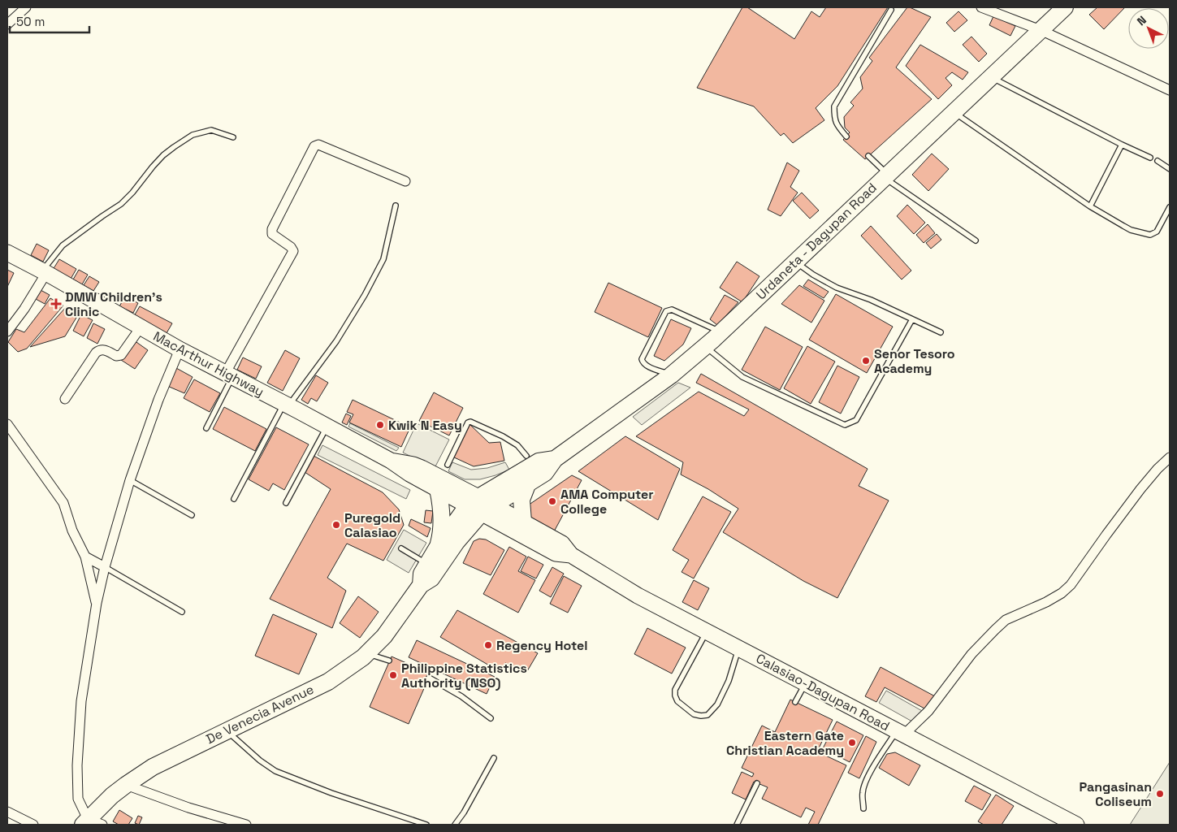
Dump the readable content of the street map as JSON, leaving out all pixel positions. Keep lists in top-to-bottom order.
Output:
{
  "streets": {
    "highway": ["Urdaneta - Dagupan Road", "De Venecia Avenue"],
    "main road": ["MacArthur Highway", "Calasiao-Dagupan Road"]
  },
  "crossings": [
    ["Urdaneta - Dagupan Road", "MacArthur Highway"],
    ["Urdaneta - Dagupan Road", "Calasiao-Dagupan Road"],
    ["Urdaneta - Dagupan Road", "De Venecia Avenue"],
    ["MacArthur Highway", "Calasiao-Dagupan Road"],
    ["MacArthur Highway", "De Venecia Avenue"],
    ["Calasiao-Dagupan Road", "De Venecia Avenue"]
  ],
  "places": {
    "health": ["DMW Children's Clinic"],
    "other": [
      "Senor Tesoro Academy",
      "Kwik N Easy",
      "AMA Computer College",
      "Puregold Calasiao",
      "Regency Hotel",
      "Philippine Statistics Authority (NSO)",
      "Eastern Gate Christian Academy",
      "Pangasinan Coliseum"
    ]
  },
  "scale_bar": "50 m",
  "north": "top left"
}
